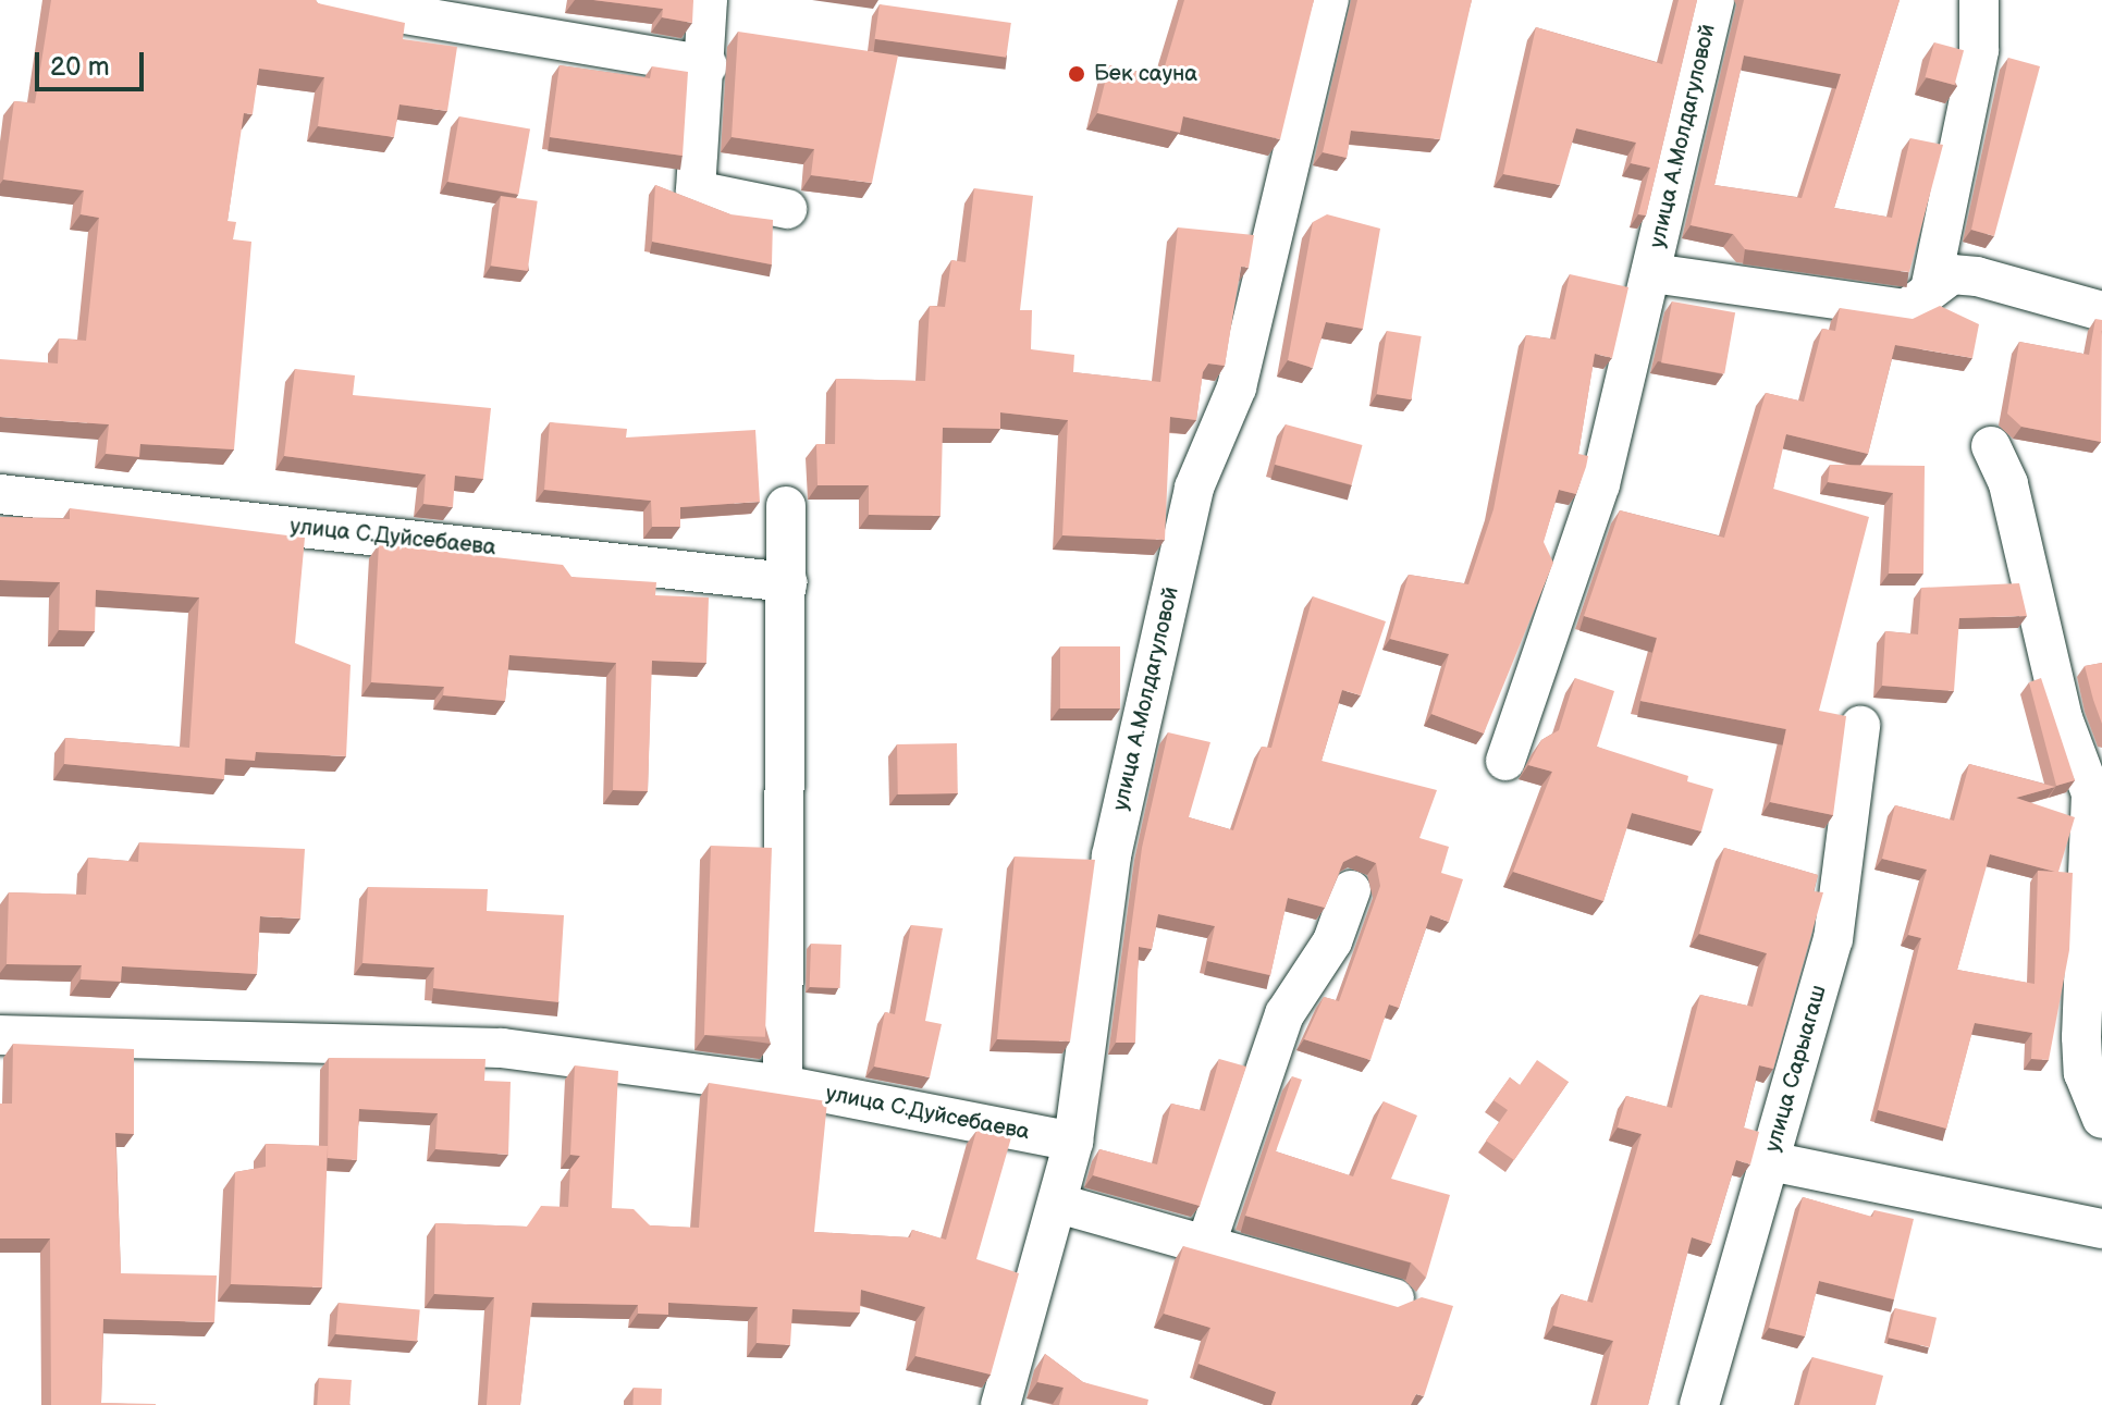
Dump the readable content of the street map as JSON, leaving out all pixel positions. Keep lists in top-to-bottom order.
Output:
{
  "streets": {
    "street": ["улица А.Молдагуловой", "улица С.Дуйсебаева", "улица Сарыагаш"]
  },
  "crossings": [
    ["улица А.Молдагуловой", "улица С.Дуйсебаева"]
  ],
  "places": ["Бек сауна"],
  "scale_bar": "20 m"
}
